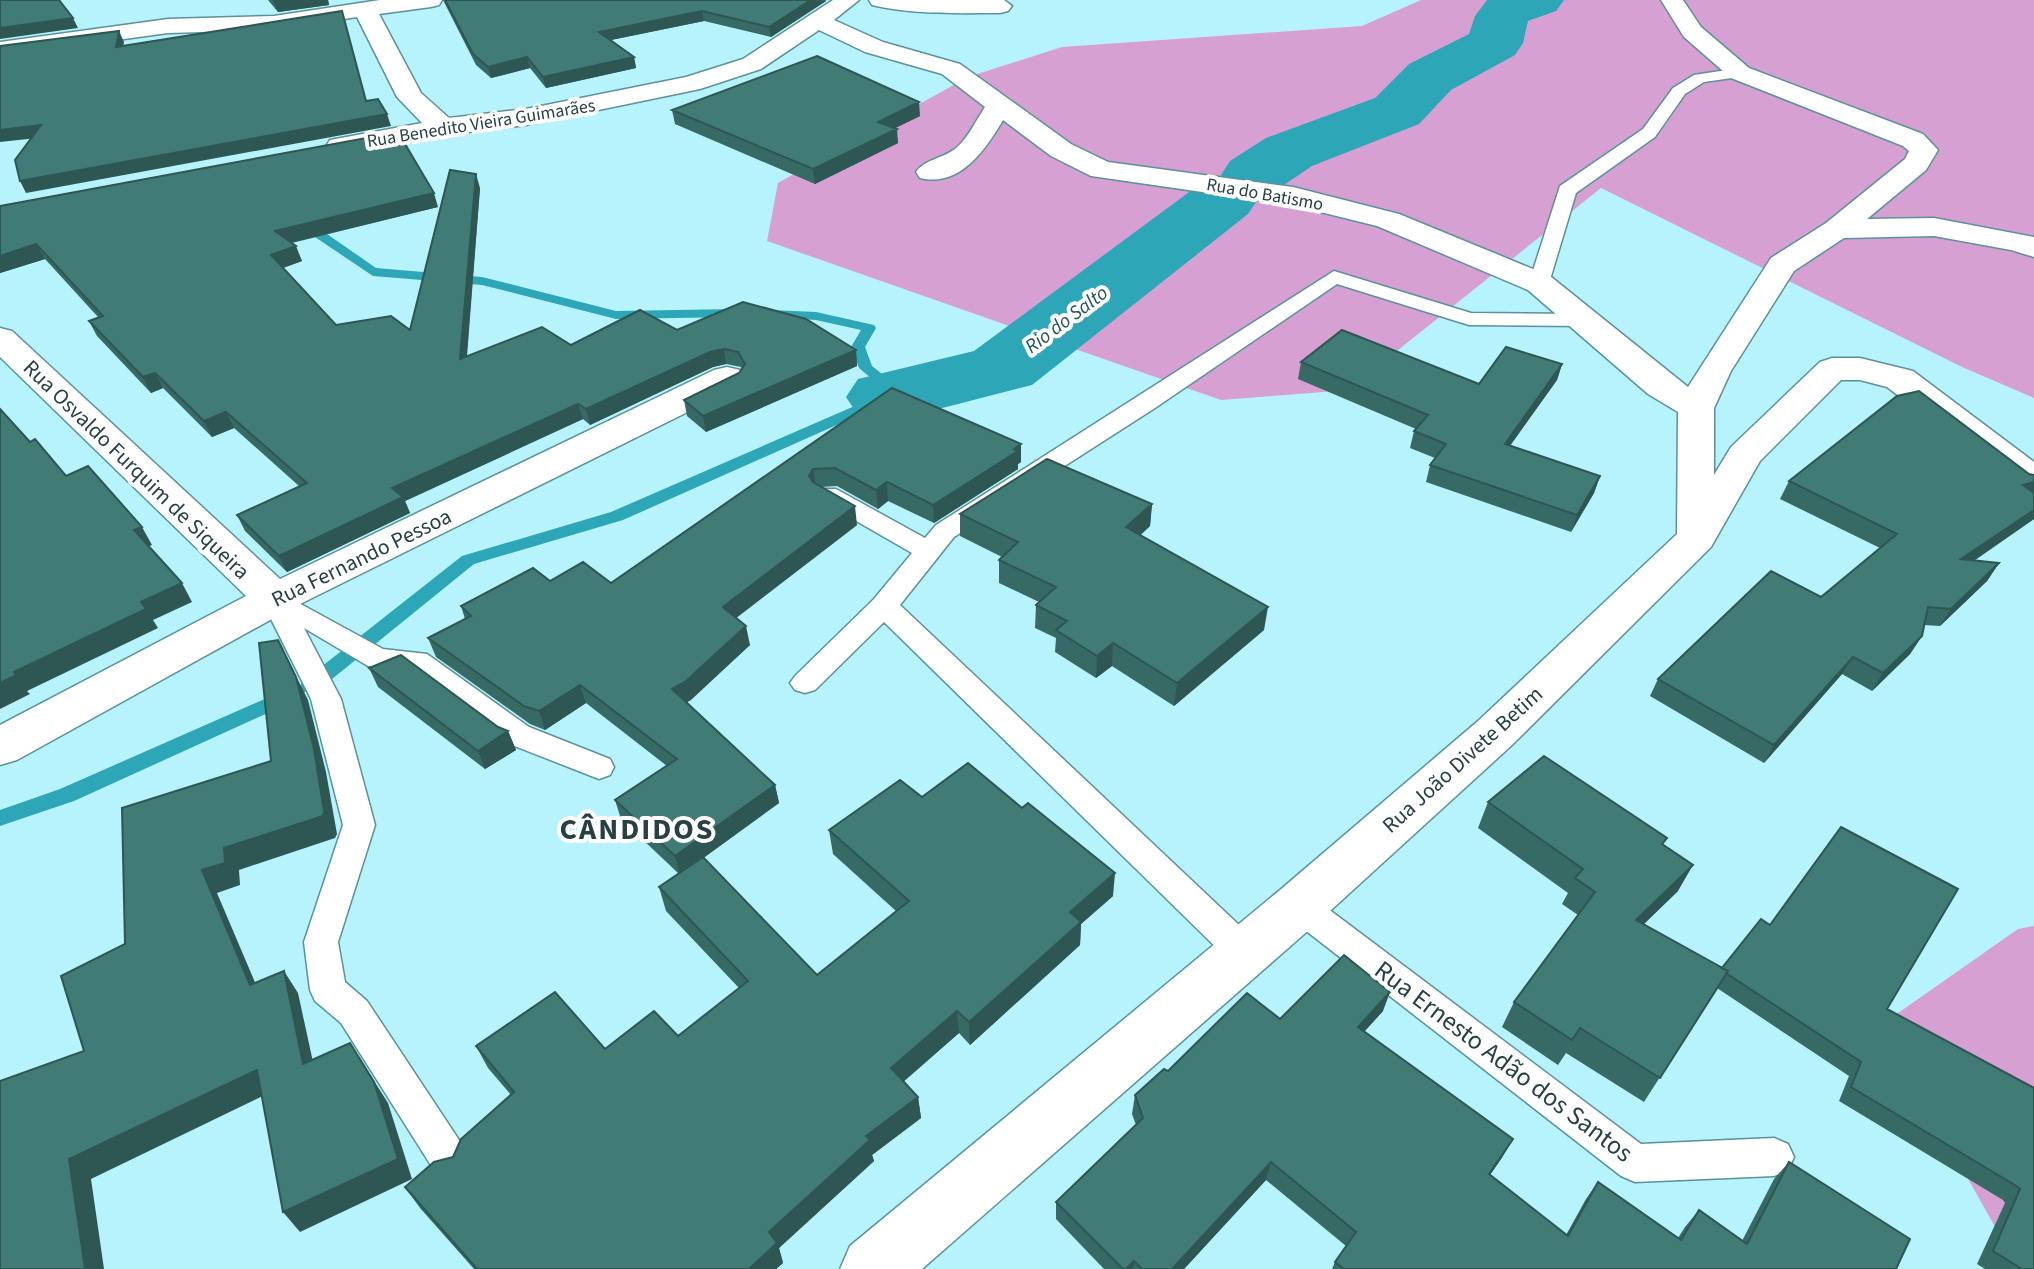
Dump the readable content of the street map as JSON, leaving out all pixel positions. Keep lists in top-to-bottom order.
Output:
{
  "streets": {
    "street": [
      "Rua Benedito Vieira Guimarães",
      "Rua do Batismo",
      "Rua Osvaldo Furquim de Siqueira",
      "Rua Fernando Pessoa",
      "Rua João Divete Betim"
    ],
    "lane": ["Rua Ernesto Adão dos Santos"]
  },
  "crossings": [
    ["Rua Benedito Vieira Guimarães", "Rua do Batismo"],
    ["Rua Osvaldo Furquim de Siqueira", "Rua Fernando Pessoa"],
    ["Rua João Divete Betim", "Rua Ernesto Adão dos Santos"]
  ],
  "districts": ["CÂNDIDOS"],
  "water": ["Rio do Salto"]
}
